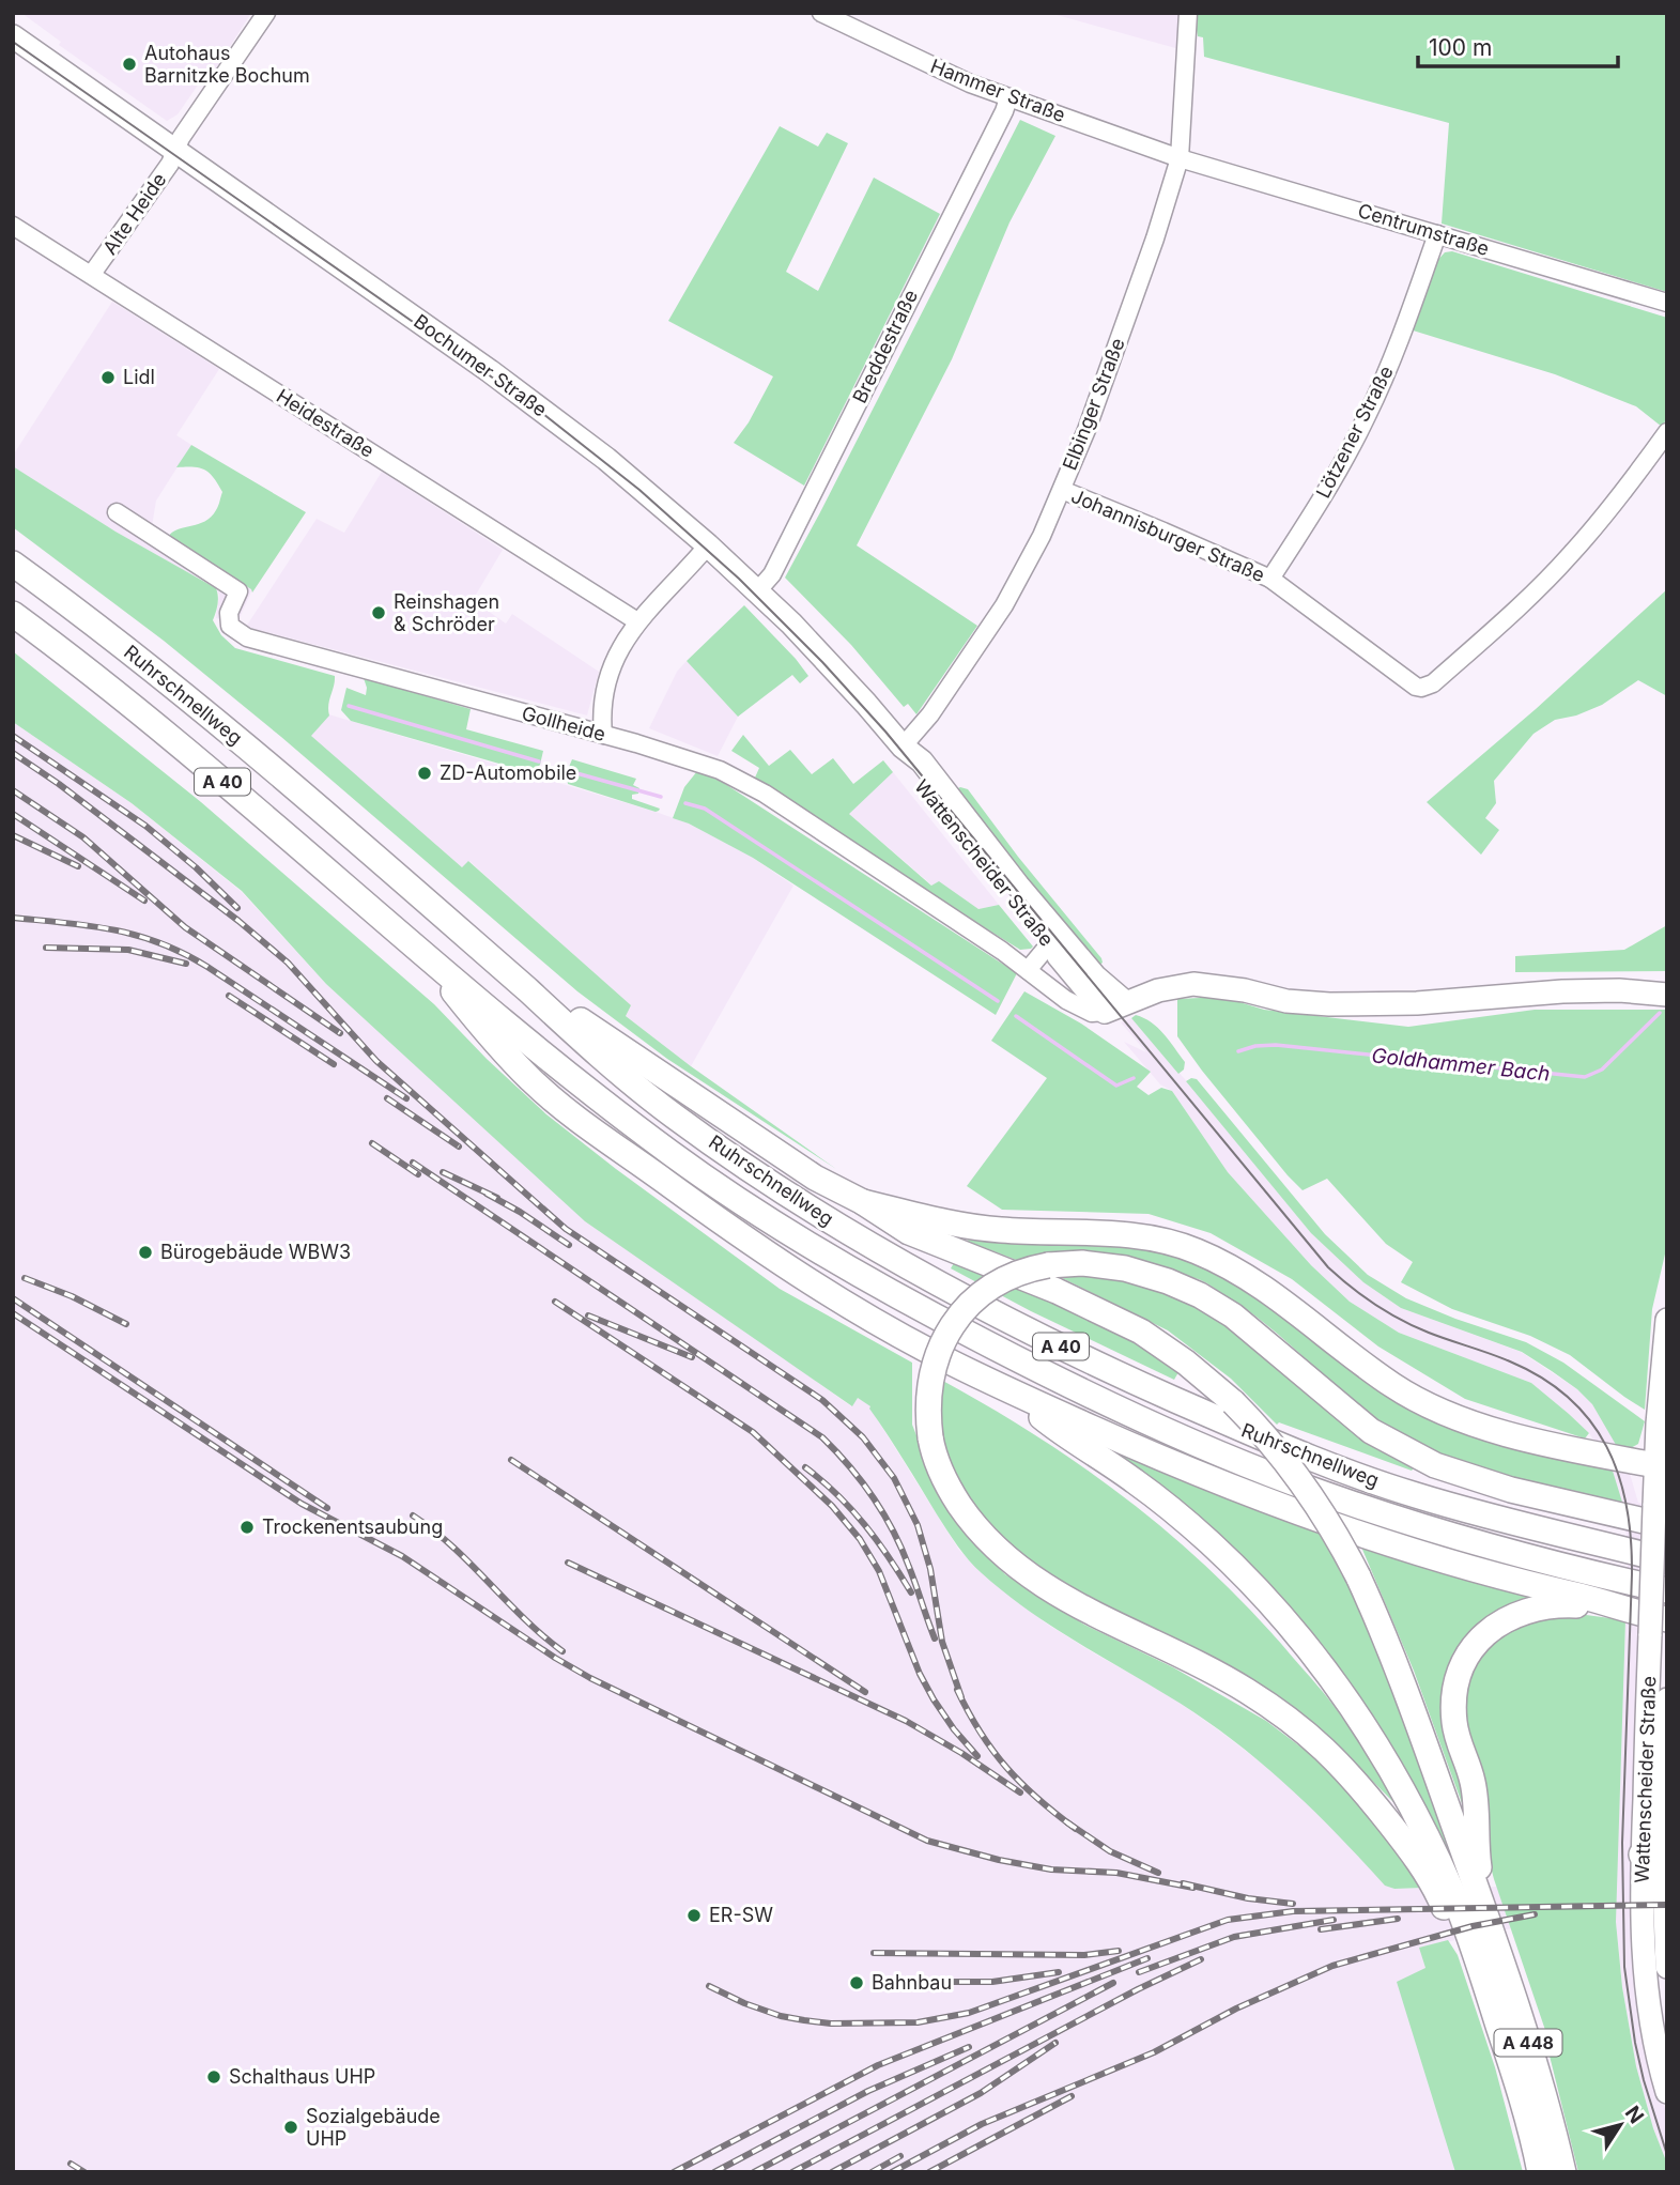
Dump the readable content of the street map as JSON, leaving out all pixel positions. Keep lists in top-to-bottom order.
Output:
{
  "streets": {
    "highway": ["Ruhrschnellweg", "A 40", "A 448"],
    "main road": ["Bochumer Straße", "Wattenscheider Straße"],
    "street": [
      "Hammer Straße",
      "Alte Heide",
      "Centrumstraße",
      "Breddestraße",
      "Elbinger Straße",
      "Heidestraße",
      "Lötzener Straße",
      "Johannisburger Straße",
      "Gollheide"
    ]
  },
  "crossings": [
    ["Hammer Straße", "Centrumstraße"],
    ["Hammer Straße", "Breddestraße"],
    ["Hammer Straße", "Elbinger Straße"],
    ["Alte Heide", "Bochumer Straße"],
    ["Alte Heide", "Heidestraße"],
    ["Centrumstraße", "Elbinger Straße"],
    ["Centrumstraße", "Lötzener Straße"],
    ["Breddestraße", "Bochumer Straße"],
    ["Bochumer Straße", "Elbinger Straße"],
    ["Bochumer Straße", "Wattenscheider Straße"],
    ["Elbinger Straße", "Johannisburger Straße"],
    ["Elbinger Straße", "Wattenscheider Straße"],
    ["Lötzener Straße", "Johannisburger Straße"],
    ["Gollheide", "Wattenscheider Straße"]
  ],
  "water": ["Goldhammer Bach"],
  "places": [
    "Autohaus Barnitzke Bochum",
    "Lidl",
    "Reinshagen & Schröder",
    "ZD-Automobile",
    "Bürogebäude WBW3",
    "Trockenentsaubung",
    "ER-SW",
    "Bahnbau",
    "Schalthaus UHP",
    "Sozialgebäude UHP"
  ],
  "scale_bar": "100 m",
  "north": "top right"
}
